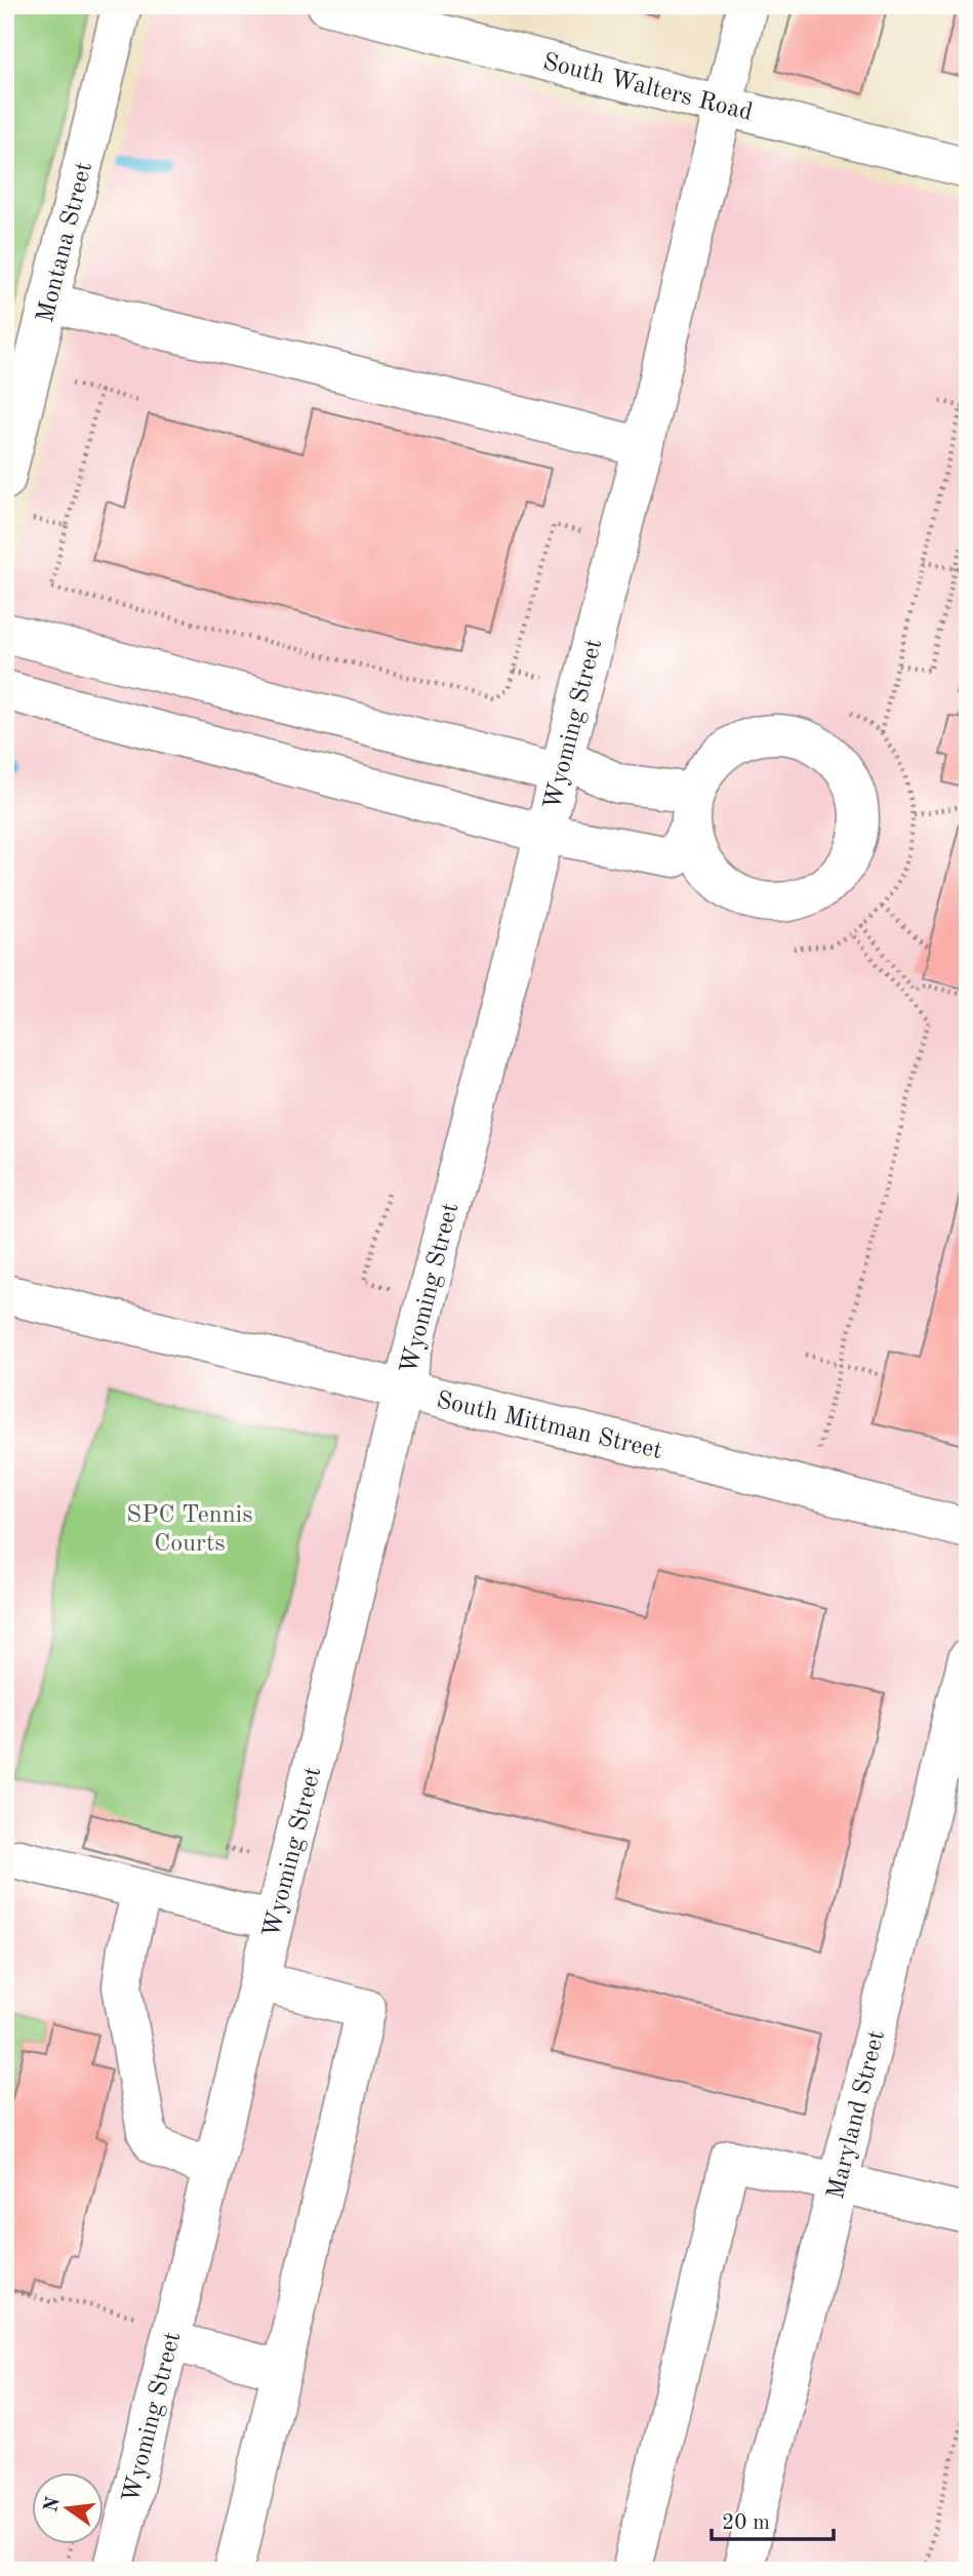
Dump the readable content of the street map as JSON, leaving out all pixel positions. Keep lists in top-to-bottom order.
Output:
{
  "streets": {
    "street": [
      "South Walters Road",
      "Montana Street",
      "Wyoming Street",
      "South Mittman Street",
      "Maryland Street"
    ]
  },
  "crossings": [
    ["South Walters Road", "Wyoming Street"],
    ["Wyoming Street", "South Mittman Street"]
  ],
  "parks": ["SPC Tennis Courts"],
  "scale_bar": "20 m",
  "north": "left"
}
